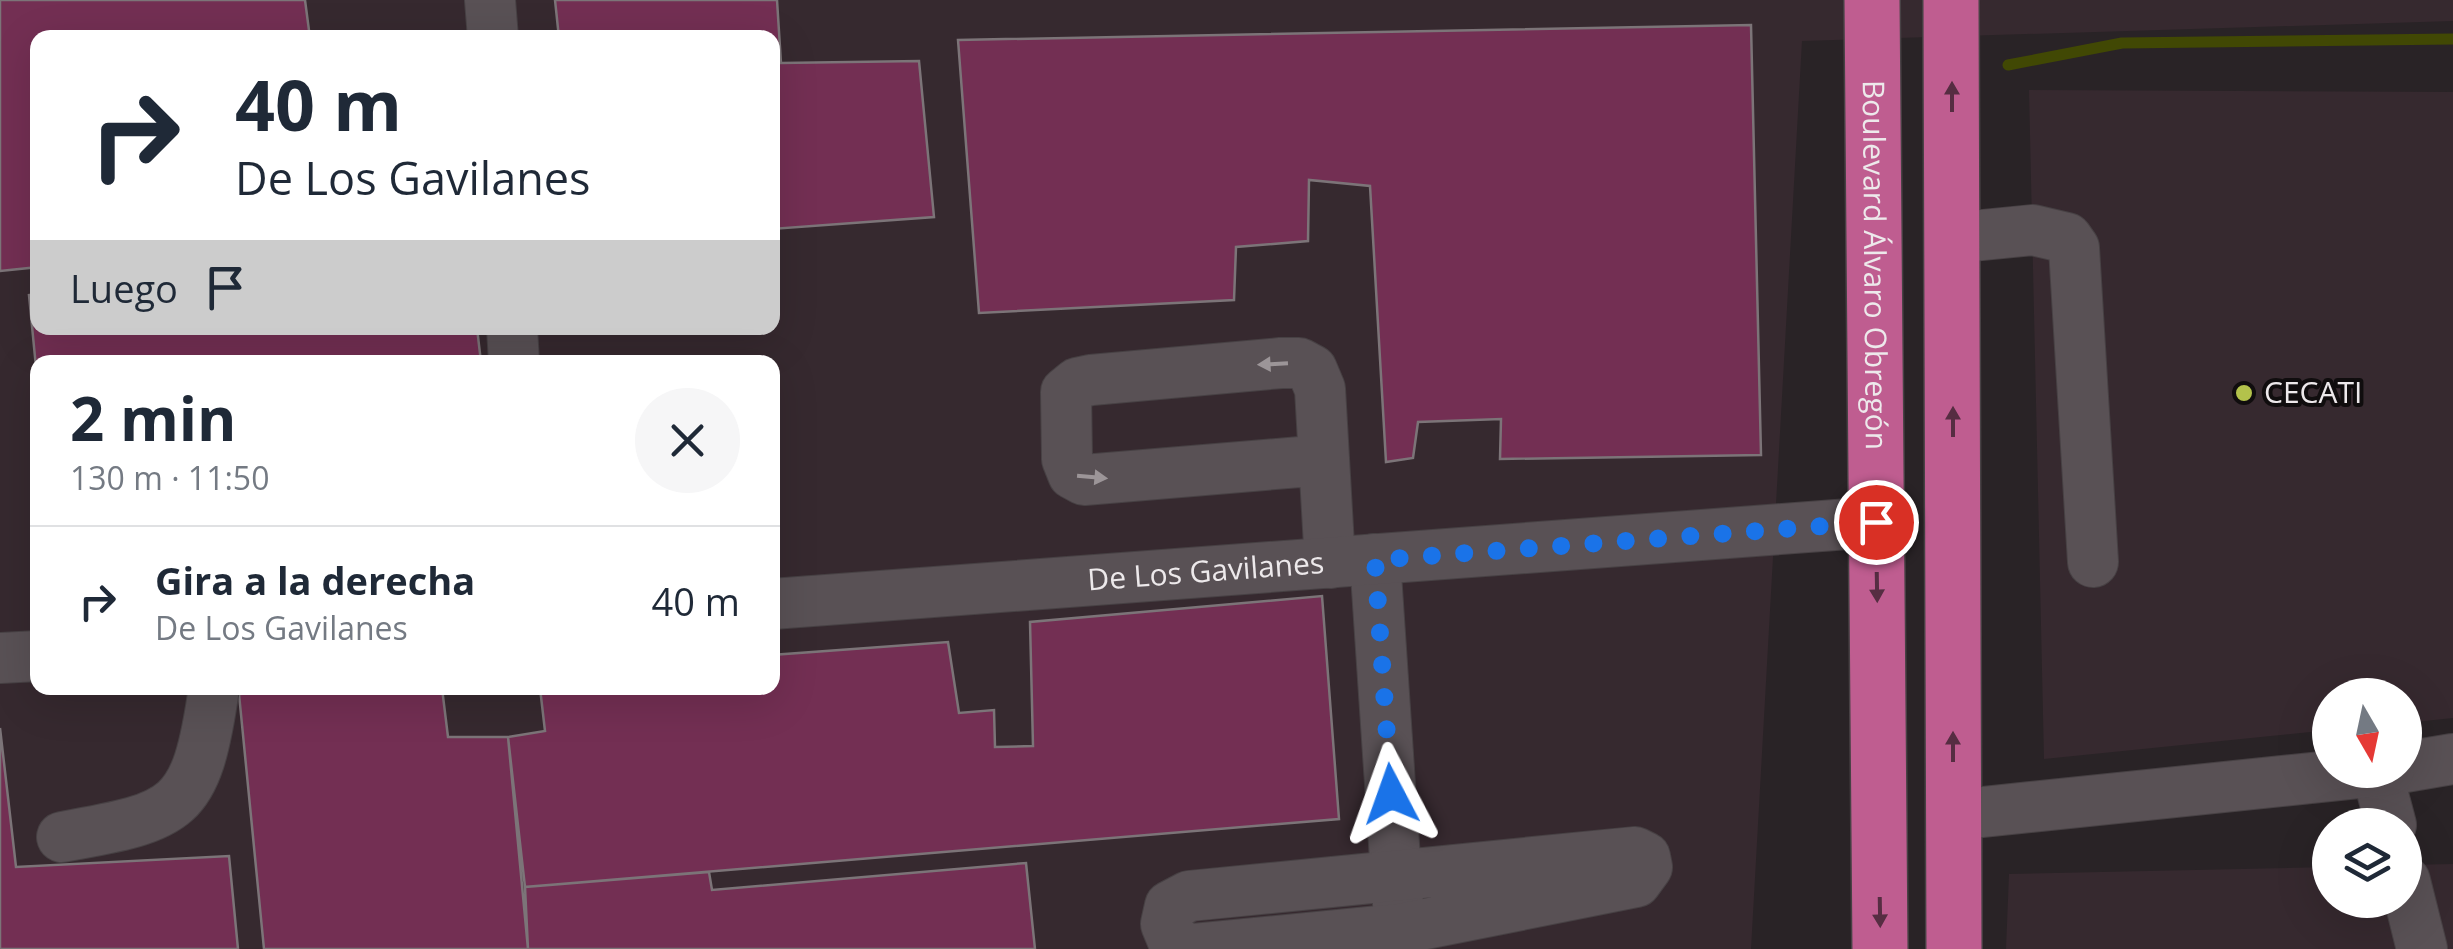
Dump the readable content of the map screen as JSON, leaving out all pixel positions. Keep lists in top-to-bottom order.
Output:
{
  "streets": {
    "highway": ["Boulevard Álvaro Obregón"],
    "lane": ["De Los Gavilanes"]
  },
  "crossings": [
    ["Boulevard Álvaro Obregón", "De Los Gavilanes"]
  ],
  "places": ["CECATI"],
  "north": "bottom",
  "page": {
    "turn": ["40 m", "De Los Gavilanes"],
    "then": "Luego",
    "heading": ["2 min", "130 m · 11:50"],
    "list": [
      {
        "name": "Gira a la derecha",
        "note": "De Los Gavilanes",
        "value": "40 m"
      }
    ]
  }
}
